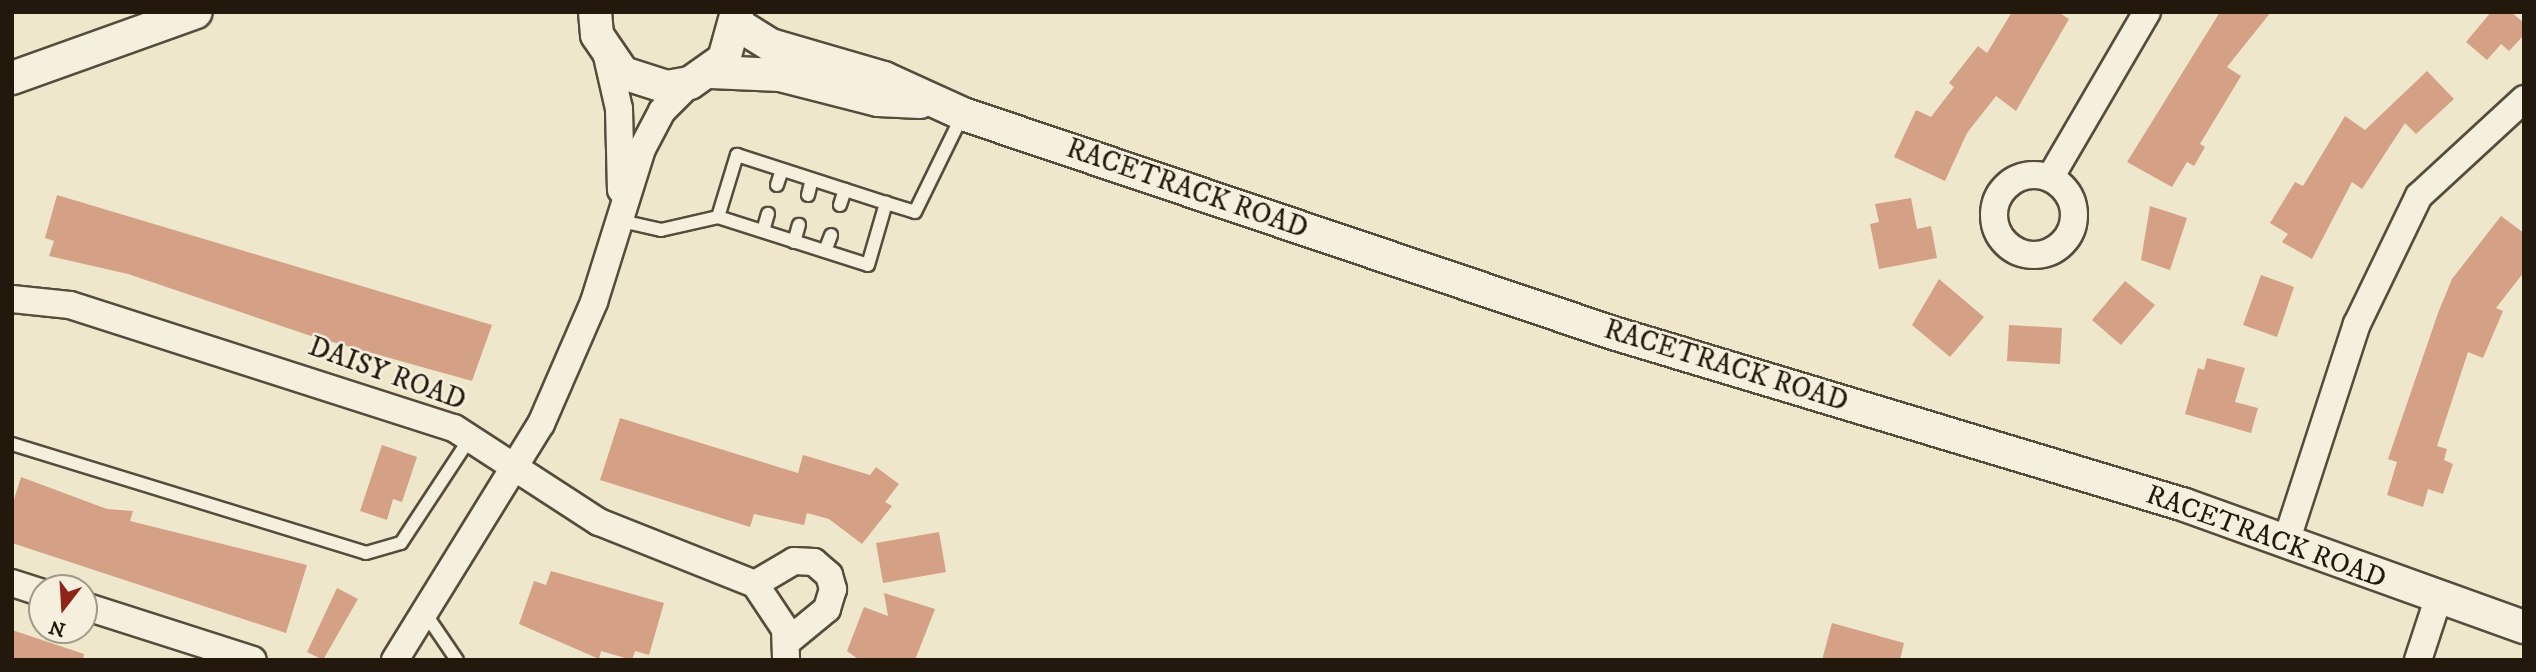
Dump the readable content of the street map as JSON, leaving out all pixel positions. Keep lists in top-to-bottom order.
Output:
{
  "streets": {
    "street": ["RACETRACK ROAD", "DAISY ROAD"]
  },
  "north": "bottom"
}
